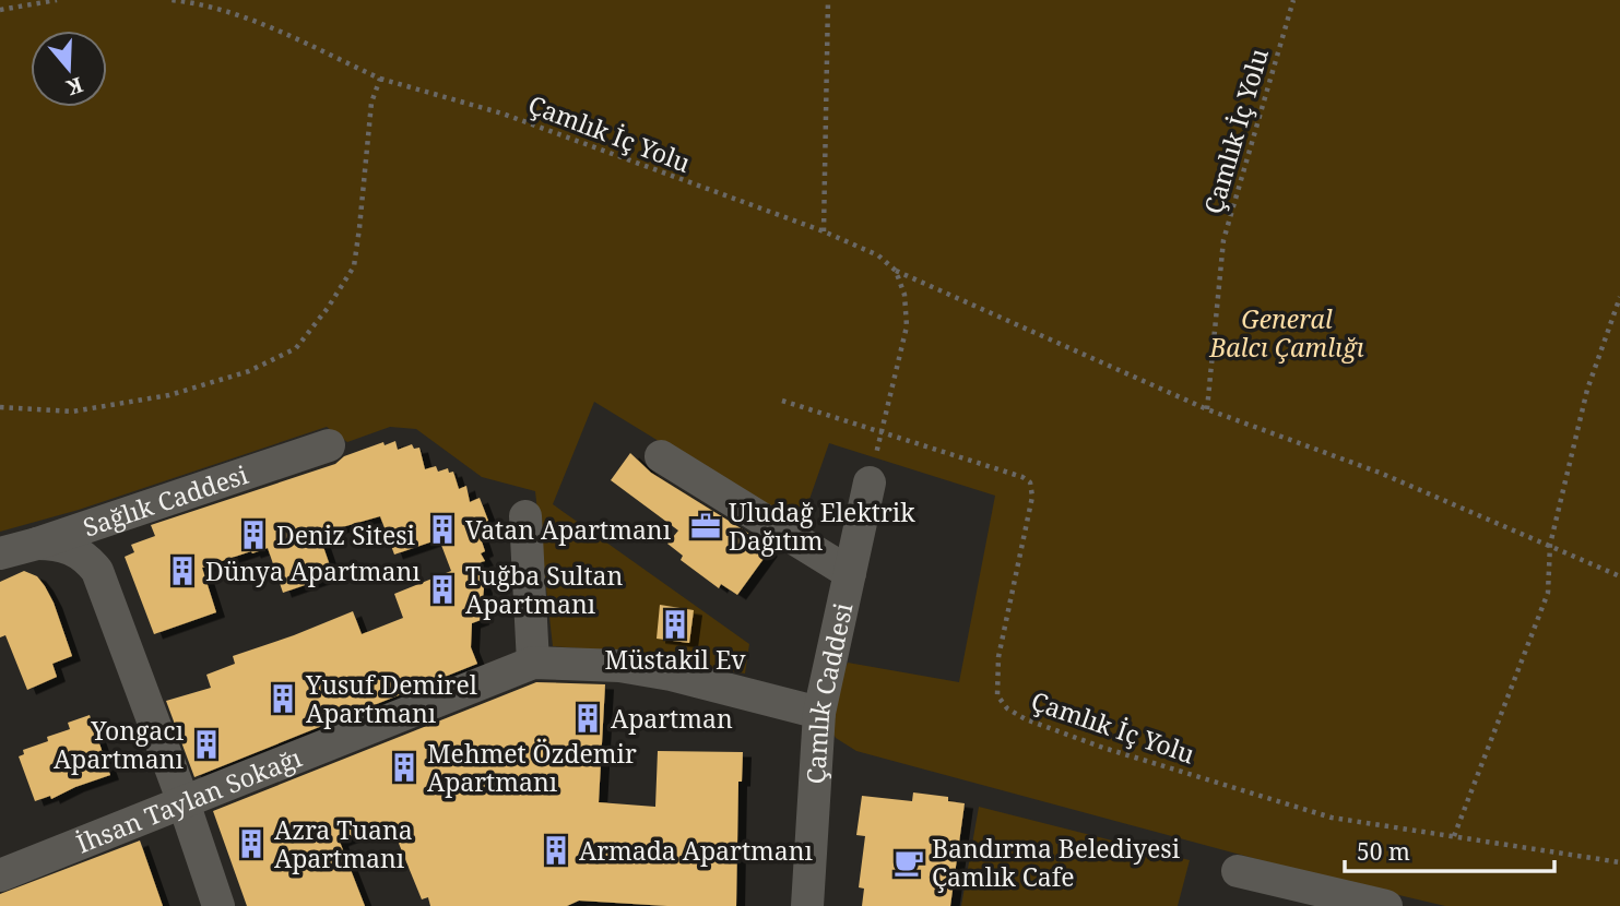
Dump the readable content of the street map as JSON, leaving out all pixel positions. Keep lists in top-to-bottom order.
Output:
{
  "streets": {
    "street": ["Sağlık Caddesi", "Çamlık Caddesi", "İhsan Taylan Sokağı"],
    "path": ["Çamlık İç Yolu"]
  },
  "crossings": [
    ["Çamlık Caddesi", "İhsan Taylan Sokağı"]
  ],
  "parks": ["General Balcı Çamlığı"],
  "places": {
    "office": ["Uludağ Elektrik Dağıtım"],
    "building": [
      "Vatan Apartmanı",
      "Deniz Sitesi",
      "Dünya Apartmanı",
      "Tuğba Sultan Apartmanı",
      "Müstakil Ev",
      "Yusuf Demirel Apartmanı",
      "Apartman",
      "Yongacı Apartmanı",
      "Mehmet Özdemir Apartmanı",
      "Azra Tuana Apartmanı",
      "Armada Apartmanı"
    ],
    "cafe": ["Bandırma Belediyesi Çamlık Cafe"]
  },
  "scale_bar": "50 m",
  "north": "bottom"
}
